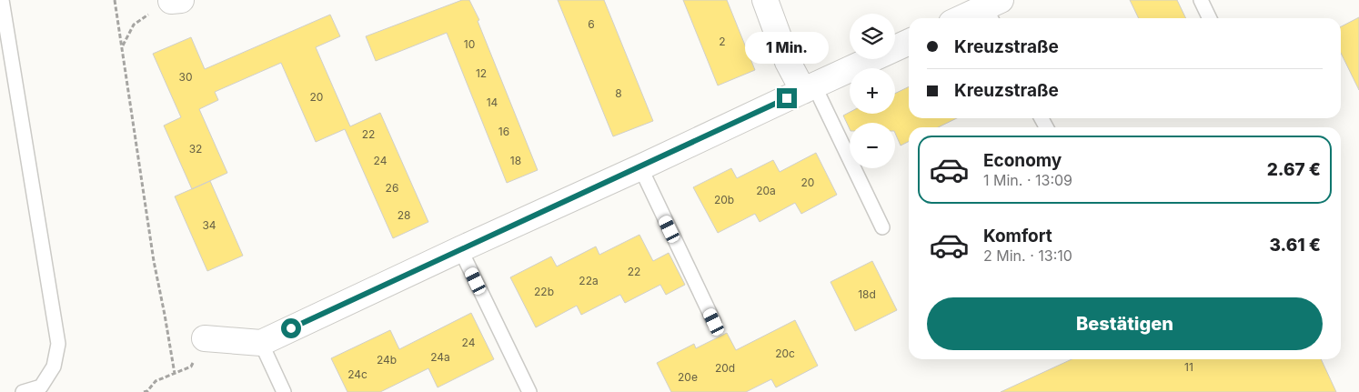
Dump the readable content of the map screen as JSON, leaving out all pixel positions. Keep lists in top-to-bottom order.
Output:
{
  "house_numbers": [
    "6",
    "2",
    "10",
    "12",
    "30",
    "8",
    "20",
    "14",
    "16",
    "22",
    "32",
    "24",
    "18",
    "20",
    "26",
    "20a",
    "20b",
    "28",
    "34",
    "22",
    "22a",
    "22b",
    "18d",
    "24",
    "20c",
    "24a",
    "24b",
    "11",
    "20d",
    "24c",
    "20e"
  ],
  "page": {
    "map_buttons": ["+", "−"],
    "banner": ["Kreuzstraße", "Kreuzstraße"],
    "bubble": "1 Min.",
    "list": [
      {
        "name": "Economy",
        "note": "1 Min. · 13:09",
        "value": "2.67 €"
      },
      {
        "name": "Komfort",
        "note": "2 Min. · 13:10",
        "value": "3.61 €"
      }
    ],
    "buttons": "Bestätigen"
  }
}
